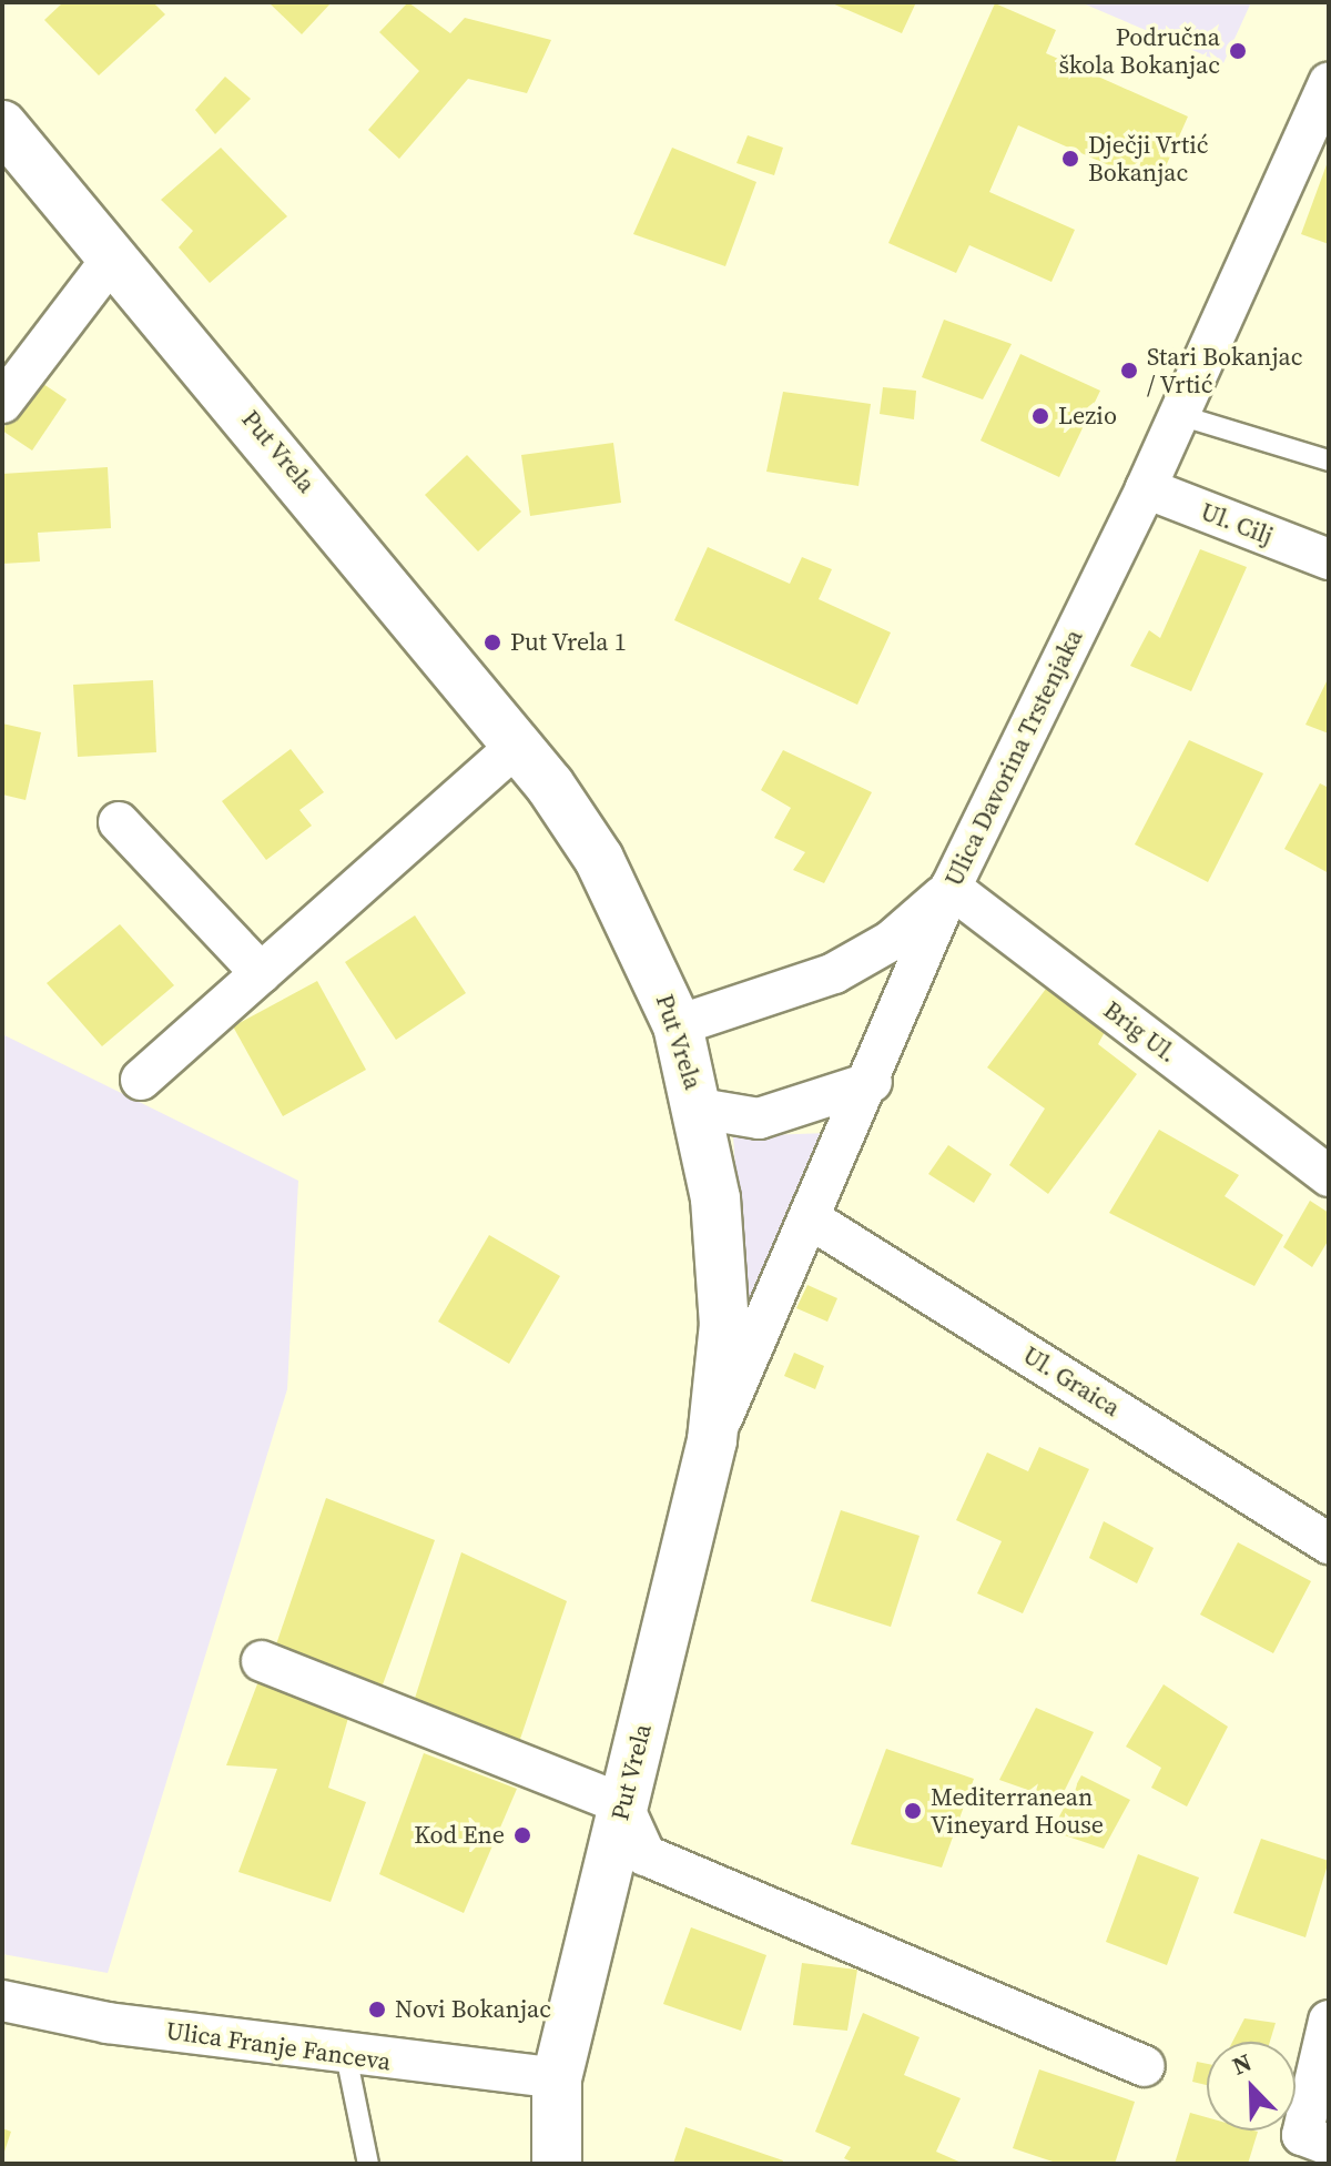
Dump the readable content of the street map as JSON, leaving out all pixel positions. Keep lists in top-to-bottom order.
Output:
{
  "streets": {
    "main road": ["Put Vrela"],
    "street": [
      "Ul. Cilj",
      "Ulica Davorina Trstenjaka",
      "Brig Ul.",
      "Ul. Graica",
      "Ulica Franje Fanceva"
    ]
  },
  "crossings": [
    ["Put Vrela", "Ulica Davorina Trstenjaka"],
    ["Put Vrela", "Ulica Franje Fanceva"],
    ["Ul. Cilj", "Ulica Davorina Trstenjaka"],
    ["Ulica Davorina Trstenjaka", "Brig Ul."],
    ["Ulica Davorina Trstenjaka", "Ul. Graica"]
  ],
  "places": [
    "Područna škola Bokanjac",
    "Dječji Vrtić Bokanjac",
    "Stari Bokanjac / Vrtić",
    "Lezio",
    "Put Vrela 1",
    "Mediterranean Vineyard House",
    "Kod Ene",
    "Novi Bokanjac"
  ],
  "north": "top left"
}
